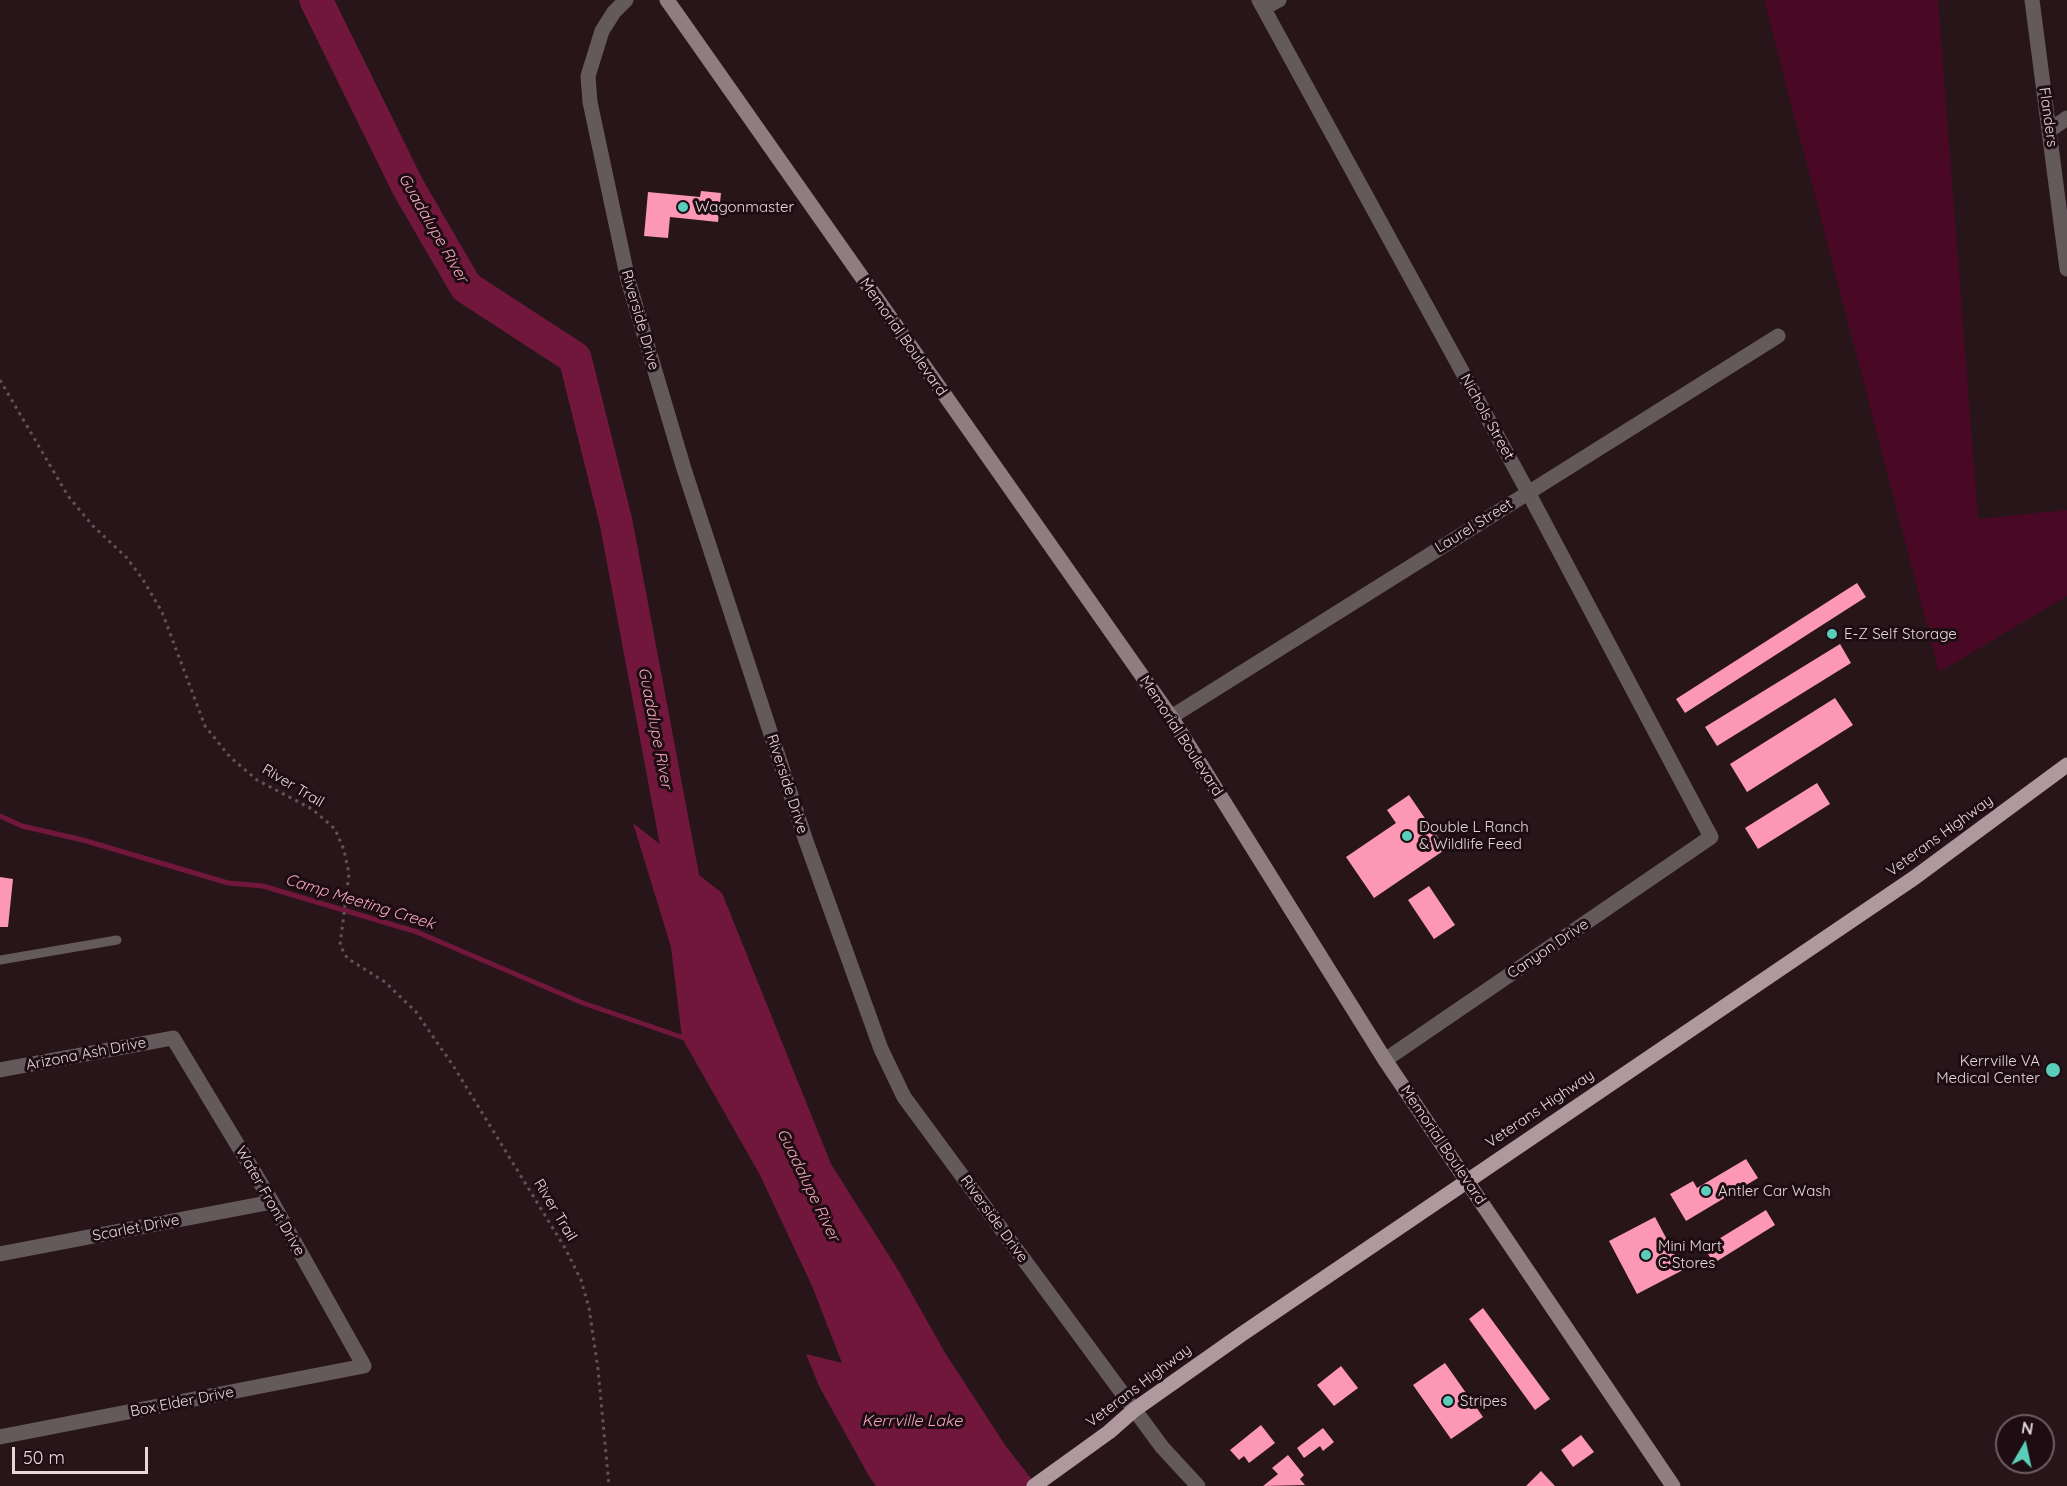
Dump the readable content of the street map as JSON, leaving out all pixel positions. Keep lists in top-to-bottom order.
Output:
{
  "streets": {
    "main road": ["Memorial Boulevard", "Veterans Highway"],
    "street": [
      "Flanders",
      "Riverside Drive",
      "Nichols Street",
      "Laurel Street",
      "Canyon Drive",
      "Arizona Ash Drive",
      "Water Front Drive",
      "Scarlet Drive",
      "Box Elder Drive"
    ],
    "path": ["River Trail"]
  },
  "crossings": [
    ["Riverside Drive", "Veterans Highway"],
    ["Memorial Boulevard", "Laurel Street"],
    ["Memorial Boulevard", "Veterans Highway"],
    ["Memorial Boulevard", "Canyon Drive"],
    ["Nichols Street", "Laurel Street"],
    ["Nichols Street", "Canyon Drive"],
    ["Arizona Ash Drive", "Water Front Drive"],
    ["Water Front Drive", "Scarlet Drive"],
    ["Water Front Drive", "Box Elder Drive"]
  ],
  "water": ["Guadalupe River", "Camp Meeting Creek", "Kerrville Lake"],
  "places": [
    "Wagonmaster",
    "E-Z Self Storage",
    "Double L Ranch & Wildlife Feed",
    "Kerrville VA Medical Center",
    "Antler Car Wash",
    "Mini Mart C Stores",
    "Stripes"
  ],
  "scale_bar": "50 m",
  "north": "top"
}
